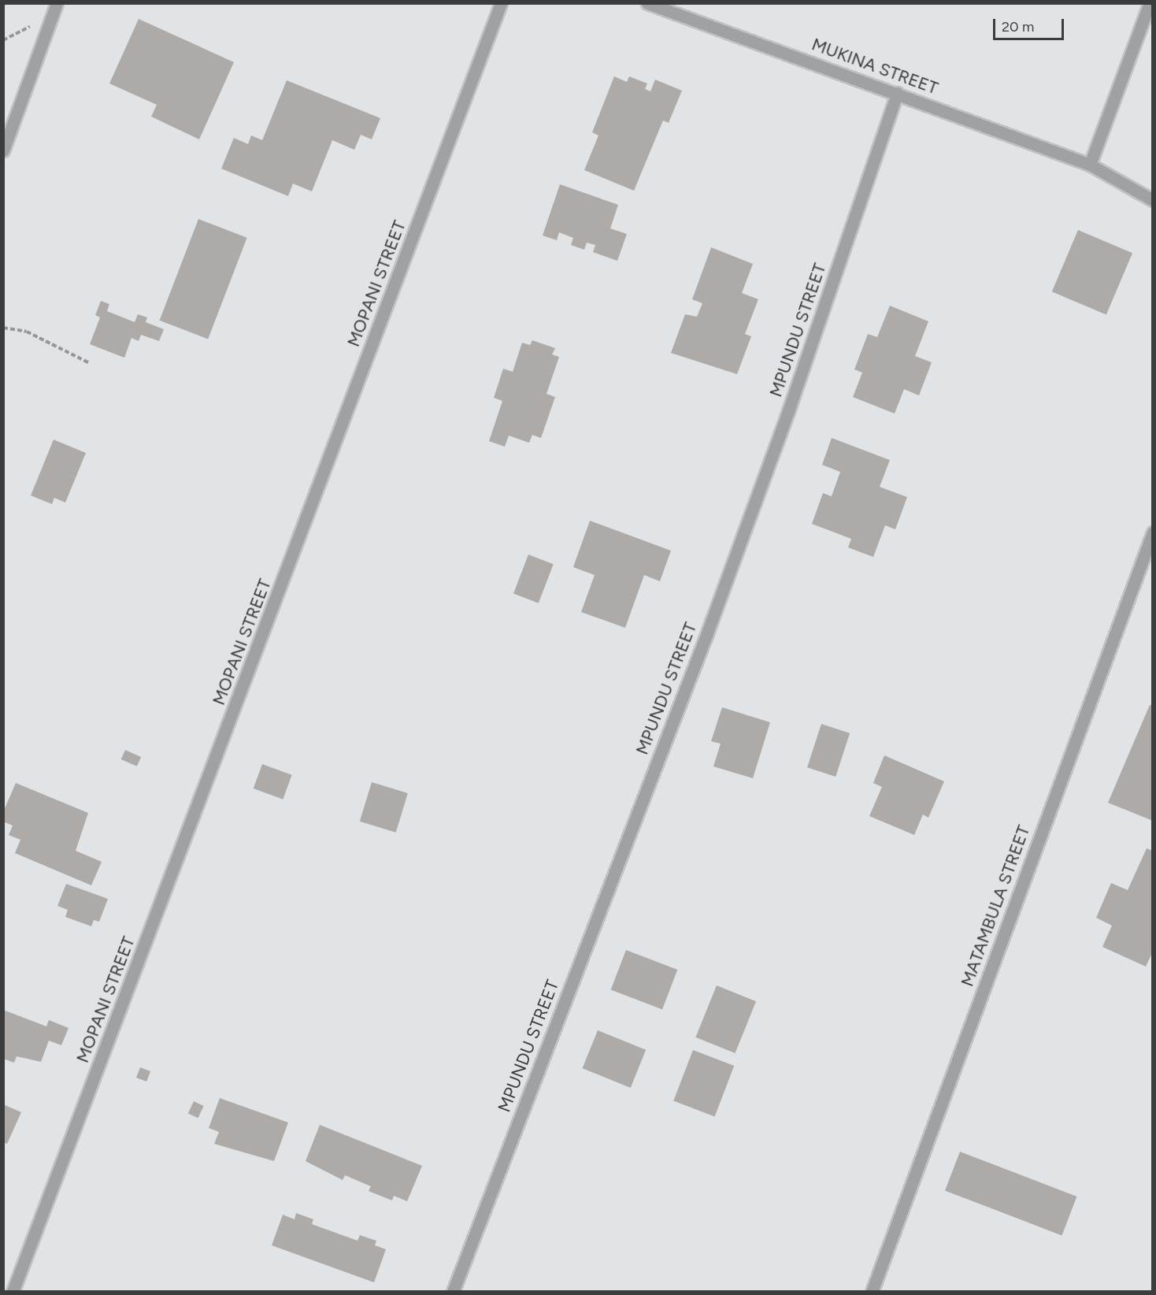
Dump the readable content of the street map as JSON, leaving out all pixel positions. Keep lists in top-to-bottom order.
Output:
{
  "streets": {
    "street": [
      "MUKINA STREET",
      "MOPANI STREET",
      "MPUNDU STREET",
      "MATAMBULA STREET"
    ]
  },
  "crossings": [
    ["MUKINA STREET", "MPUNDU STREET"]
  ],
  "scale_bar": "20 m"
}
